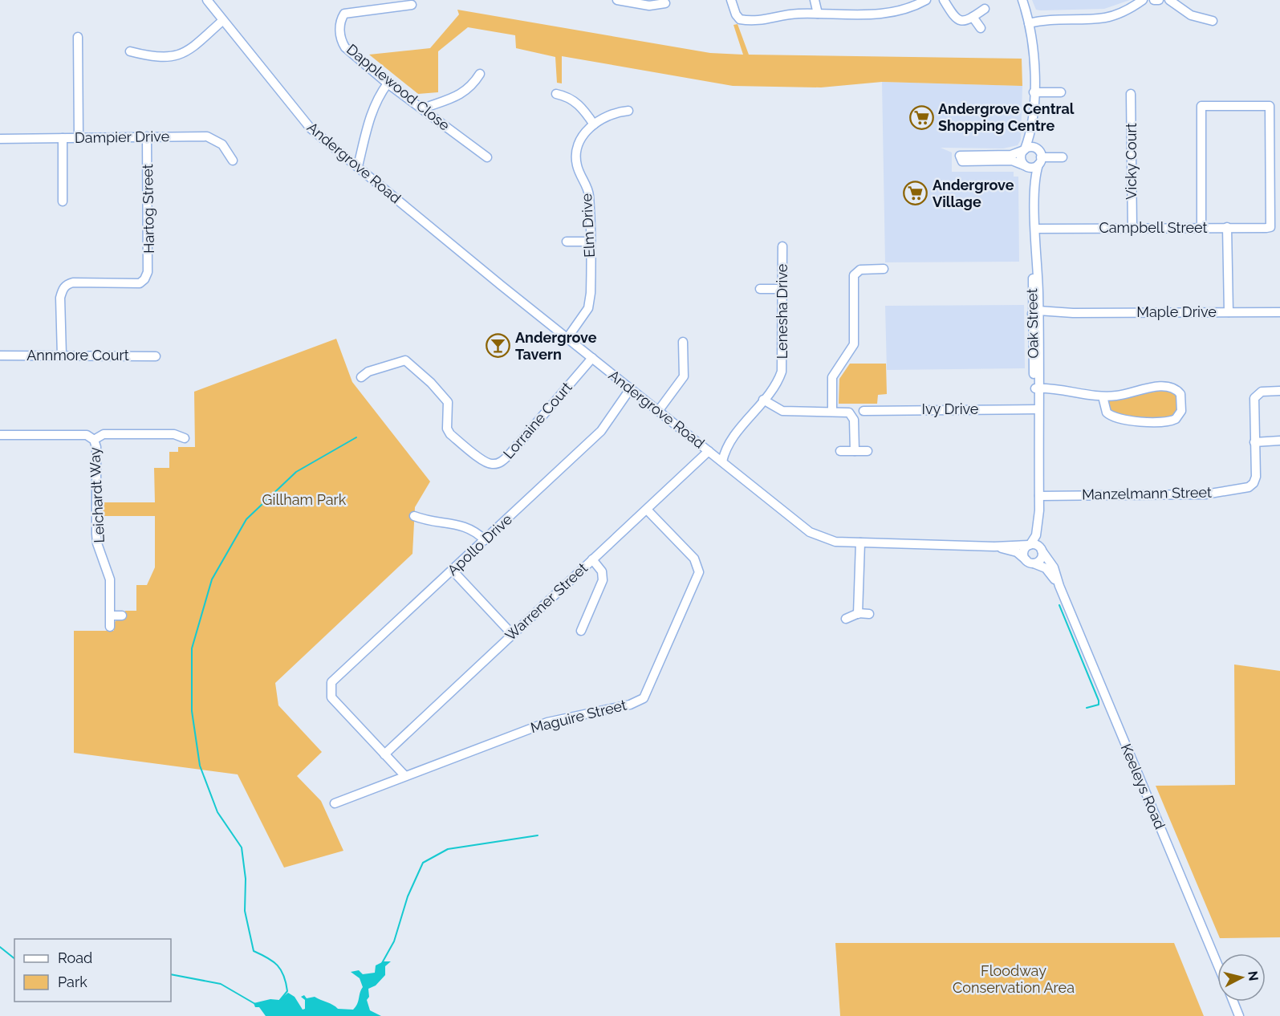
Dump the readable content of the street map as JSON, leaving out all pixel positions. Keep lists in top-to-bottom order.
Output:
{
  "streets": {
    "street": [
      "Dapplewood Close",
      "Dampier Drive",
      "Vicky Court",
      "Andergrove Road",
      "Hartog Street",
      "Elm Drive",
      "Campbell Street",
      "Lenesha Drive",
      "Maple Drive",
      "Oak Street",
      "Annmore Court",
      "Ivy Drive",
      "Lorraine Court",
      "Manzelmann Street",
      "Leichardt Way",
      "Apollo Drive",
      "Warrener Street",
      "Maguire Street",
      "Keeleys Road"
    ]
  },
  "crossings": [
    ["Dampier Drive", "Hartog Street"],
    ["Vicky Court", "Campbell Street"],
    ["Andergrove Road", "Elm Drive"],
    ["Andergrove Road", "Lenesha Drive"],
    ["Andergrove Road", "Oak Street"],
    ["Andergrove Road", "Lorraine Court"],
    ["Andergrove Road", "Apollo Drive"],
    ["Andergrove Road", "Warrener Street"],
    ["Andergrove Road", "Keeleys Road"],
    ["Hartog Street", "Annmore Court"],
    ["Campbell Street", "Oak Street"],
    ["Lenesha Drive", "Warrener Street"],
    ["Maple Drive", "Oak Street"],
    ["Oak Street", "Ivy Drive"],
    ["Oak Street", "Manzelmann Street"],
    ["Oak Street", "Keeleys Road"],
    ["Apollo Drive", "Warrener Street"],
    ["Warrener Street", "Maguire Street"]
  ],
  "parks": ["Gillham Park", "Floodway Conservation Area"],
  "places": {
    "supermarket": ["Andergrove Central Shopping Centre", "Andergrove Village"],
    "bar": ["Andergrove Tavern"]
  },
  "legend": ["Road", "Park"],
  "north": "right"
}
